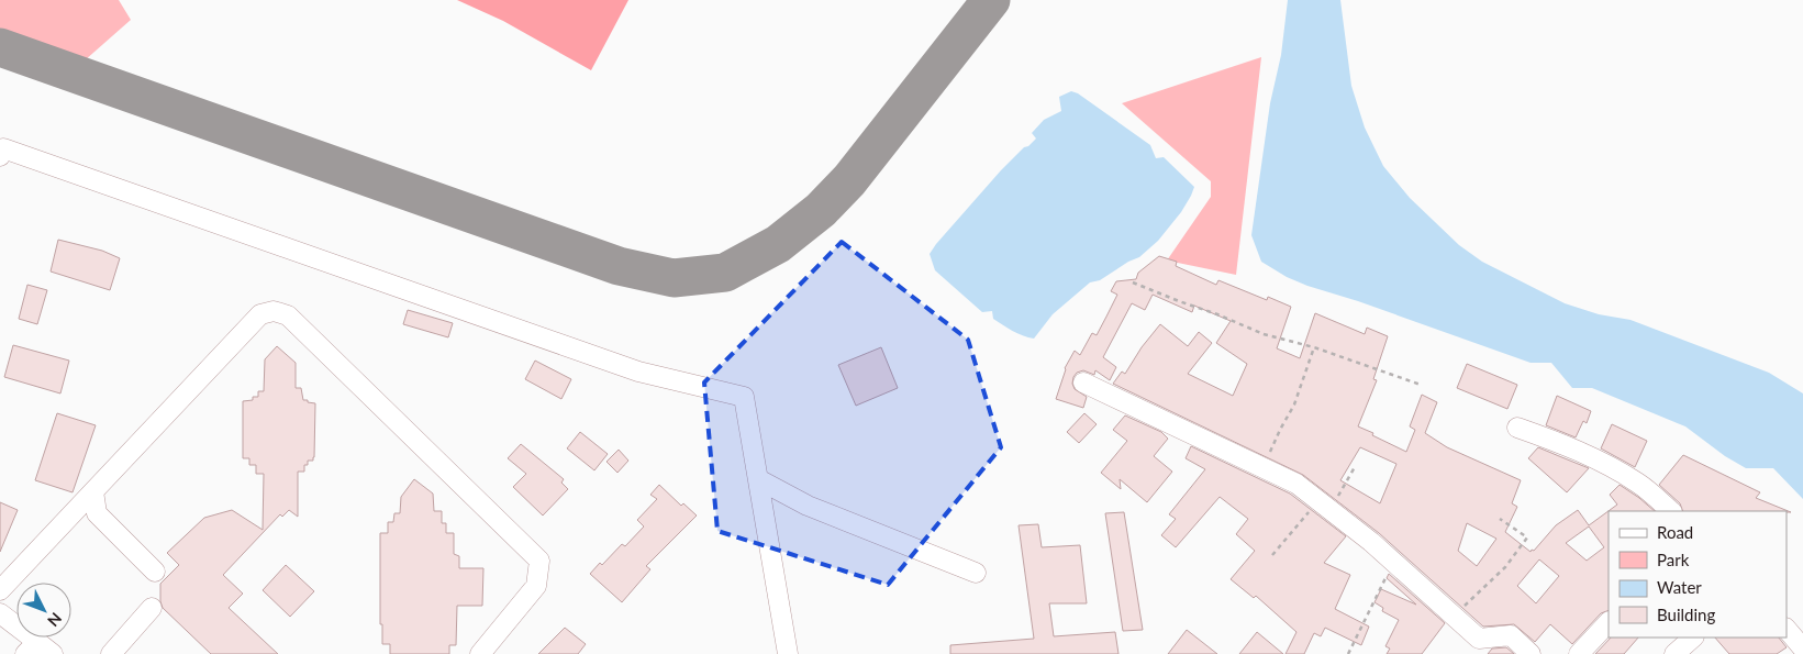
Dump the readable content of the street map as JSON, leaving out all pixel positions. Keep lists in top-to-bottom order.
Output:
{
  "legend": [
    "Road",
    "Park",
    "Water",
    "Building"
  ],
  "north": "bottom right"
}
